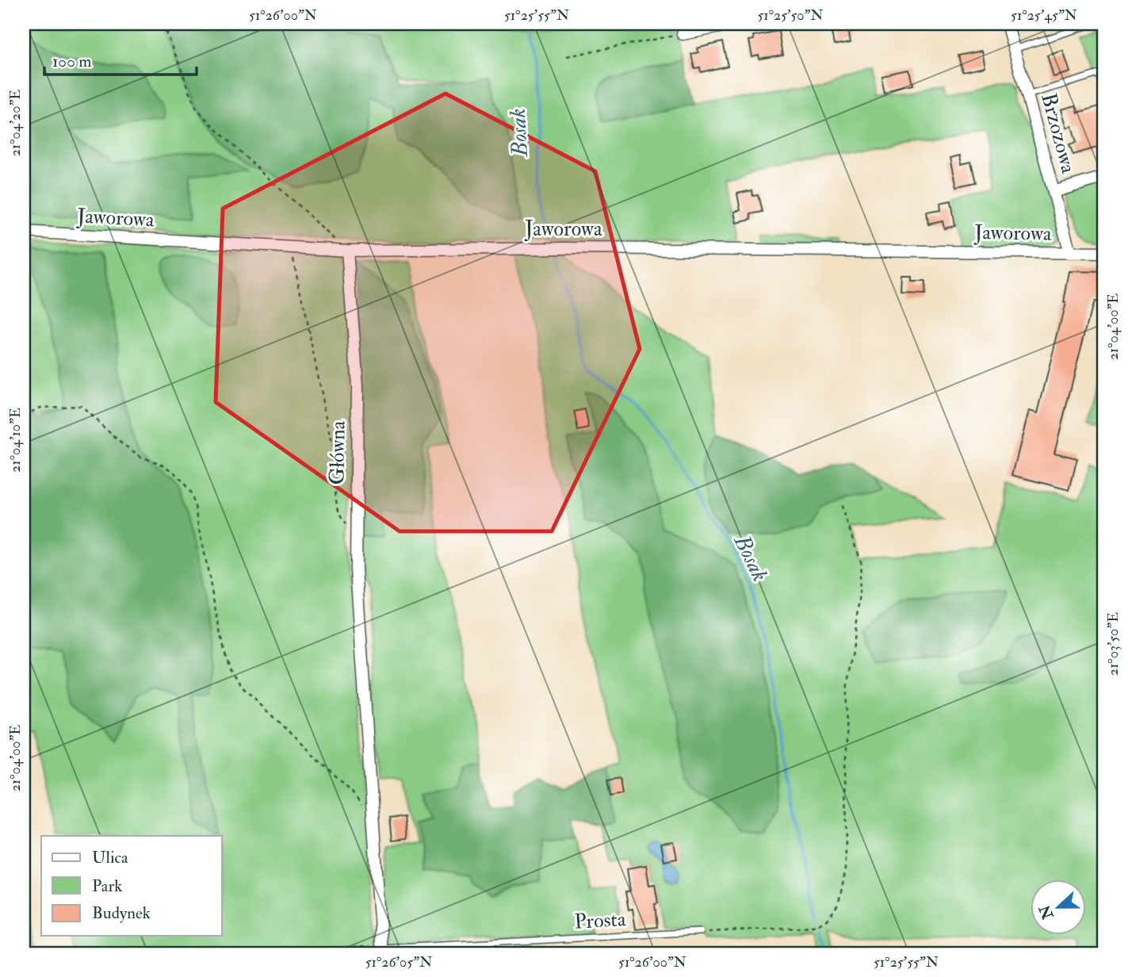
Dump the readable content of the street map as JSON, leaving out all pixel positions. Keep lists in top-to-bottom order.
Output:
{
  "streets": {
    "street": ["Brzozowa", "Jaworowa", "Główna"],
    "lane": ["Prosta"]
  },
  "crossings": [
    ["Brzozowa", "Jaworowa"],
    ["Jaworowa", "Główna"],
    ["Główna", "Prosta"]
  ],
  "water": ["Bosak"],
  "legend": ["Ulica", "Park", "Budynek"],
  "scale_bar": "100 m",
  "north": "left",
  "coordinates": [
    "51°26'00\"N",
    "51°25'55\"N",
    "51°25'50\"N",
    "51°25'45\"N",
    "21°04'20\"E",
    "21°04'00\"E",
    "21°04'10\"E",
    "21°03'50\"E",
    "51°26'05\"N"
  ]
}
